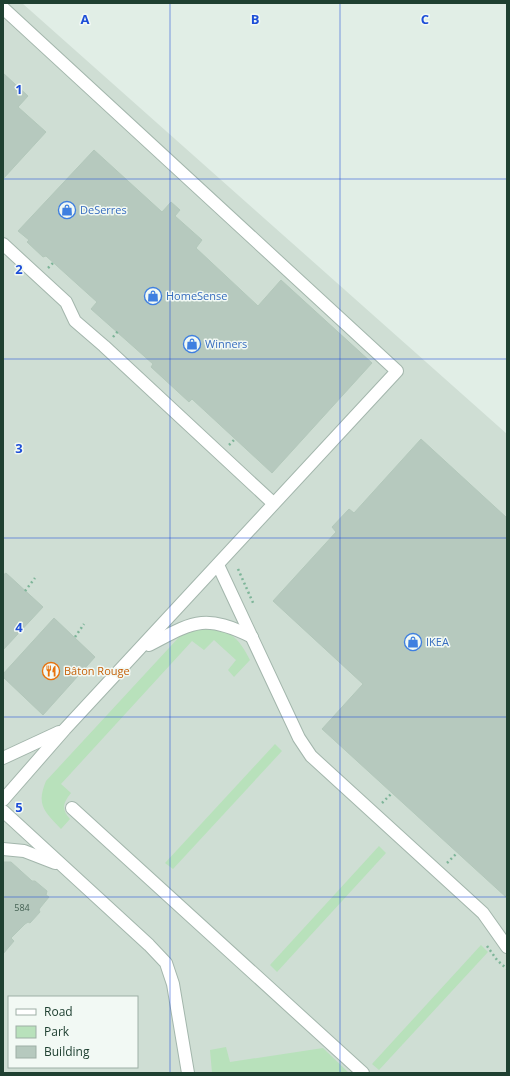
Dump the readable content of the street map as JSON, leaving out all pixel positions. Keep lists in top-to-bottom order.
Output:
{
  "places": {
    "shop": [
      "DeSerres",
      "HomeSense",
      "Winners",
      "IKEA"
    ],
    "restaurant": ["Bâton Rouge"]
  },
  "house_numbers": ["584"],
  "legend": ["Road", "Park", "Building"],
  "grid": {
    "columns": ["A", "B", "C"],
    "rows": [
      "1",
      "2",
      "3",
      "4",
      "5"
    ]
  }
}
